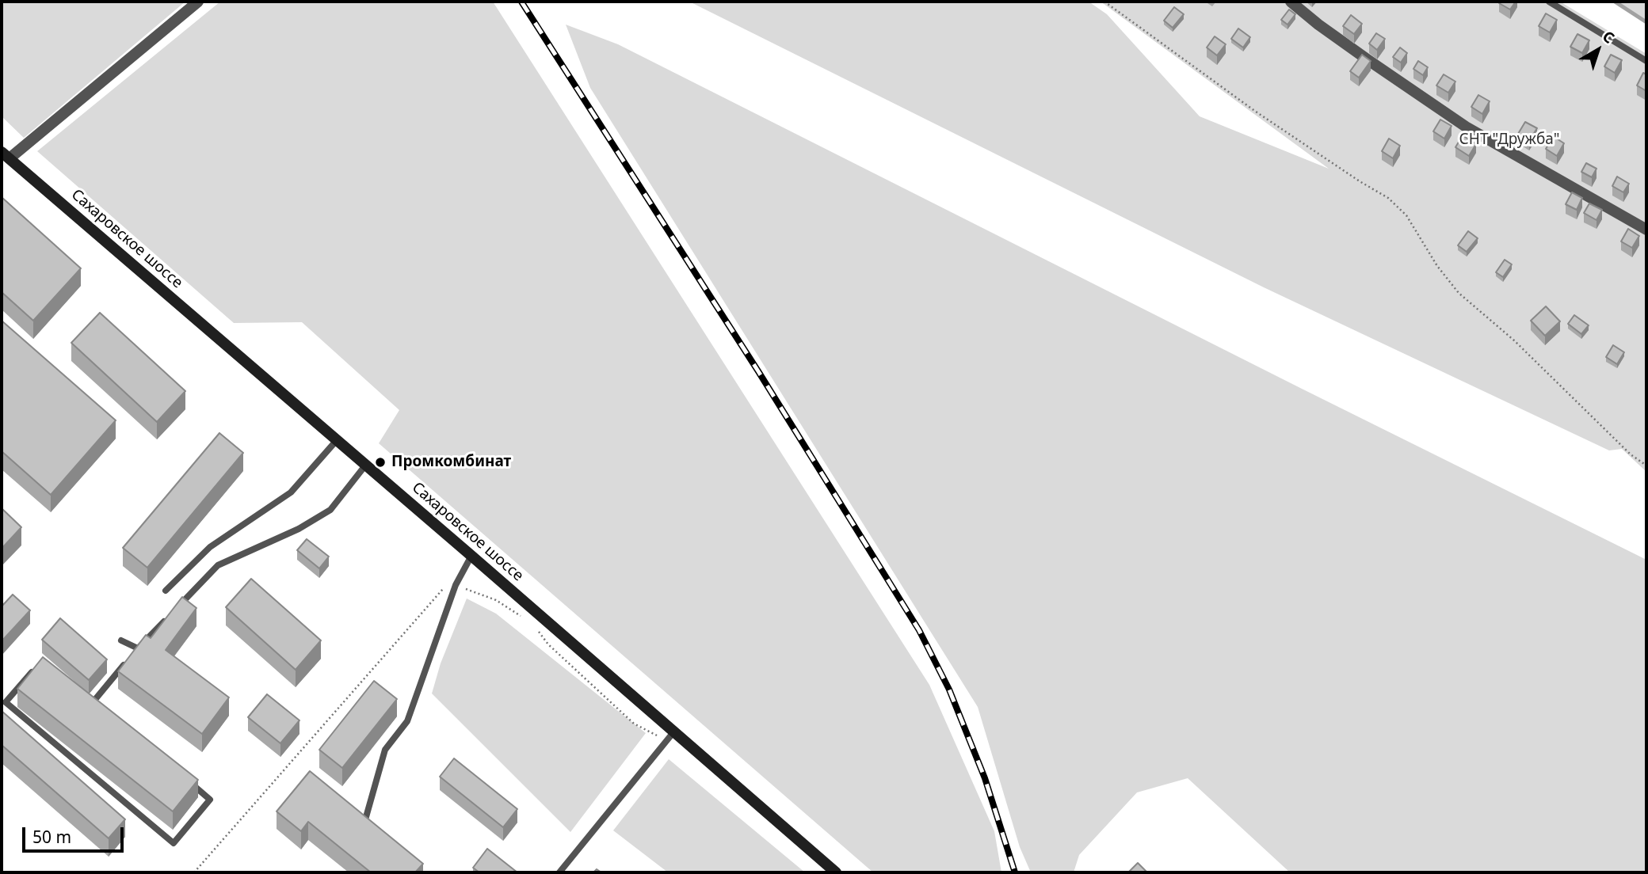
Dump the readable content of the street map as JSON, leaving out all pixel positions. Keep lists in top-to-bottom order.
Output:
{
  "streets": {
    "main road": ["Сахаровское шоссе"]
  },
  "parks": ["СНТ \"Дружба\""],
  "places": ["Промкомбинат"],
  "scale_bar": "50 m",
  "north": "top right"
}
